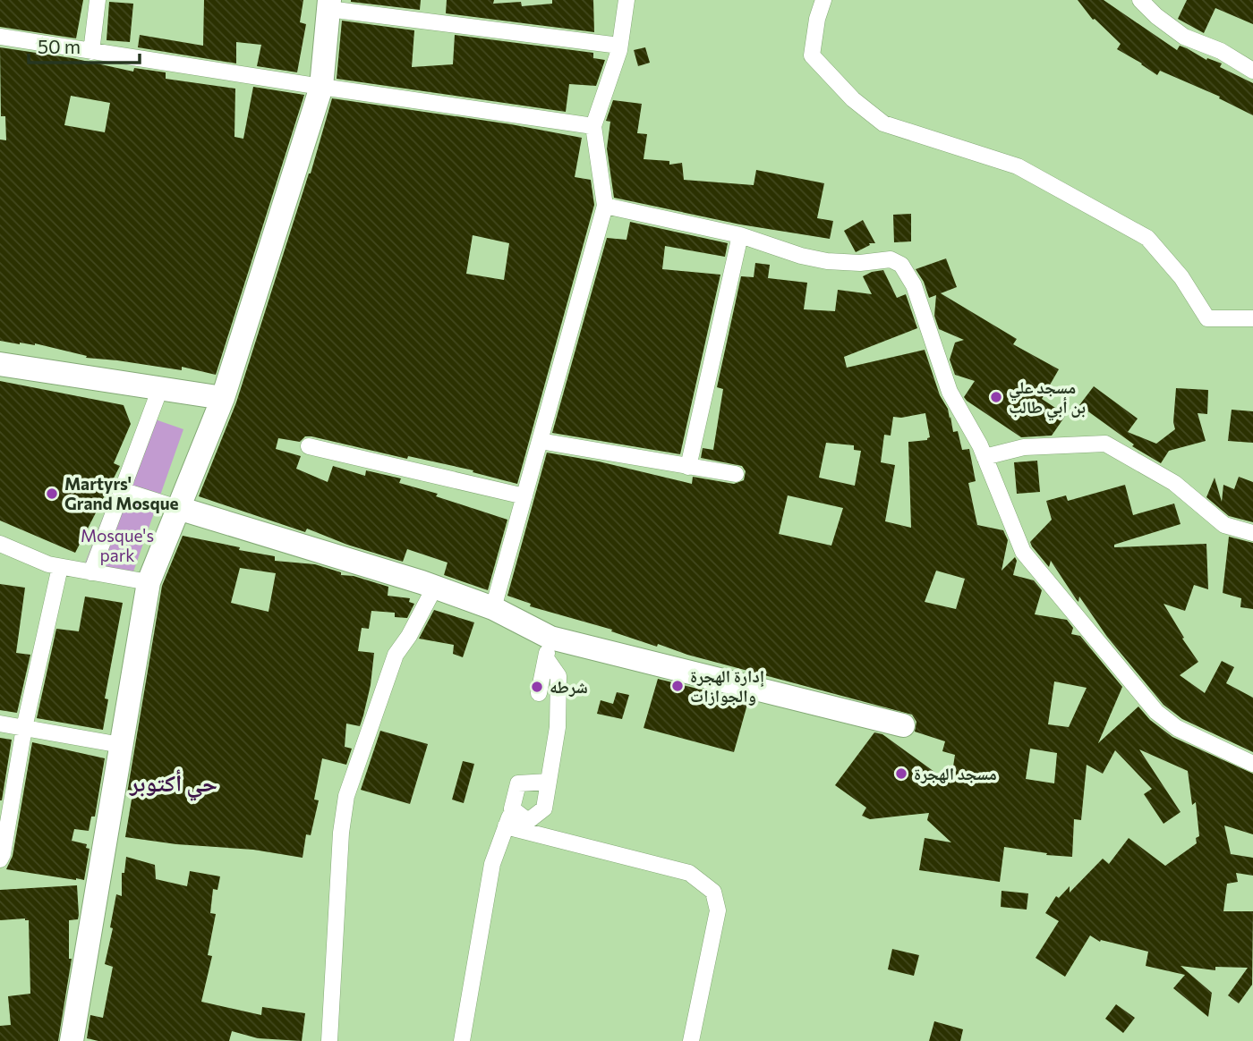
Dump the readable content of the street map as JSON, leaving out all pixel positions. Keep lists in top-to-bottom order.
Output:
{
  "districts": ["حي أكتوبر"],
  "parks": ["Mosque's park"],
  "places": [
    "مسجد علي بن أبي طالب",
    "Martyrs' Grand Mosque",
    "إدارة الهجرة والجوازات",
    "شرطه",
    "مسجد الهجرة"
  ],
  "scale_bar": "50 m"
}
